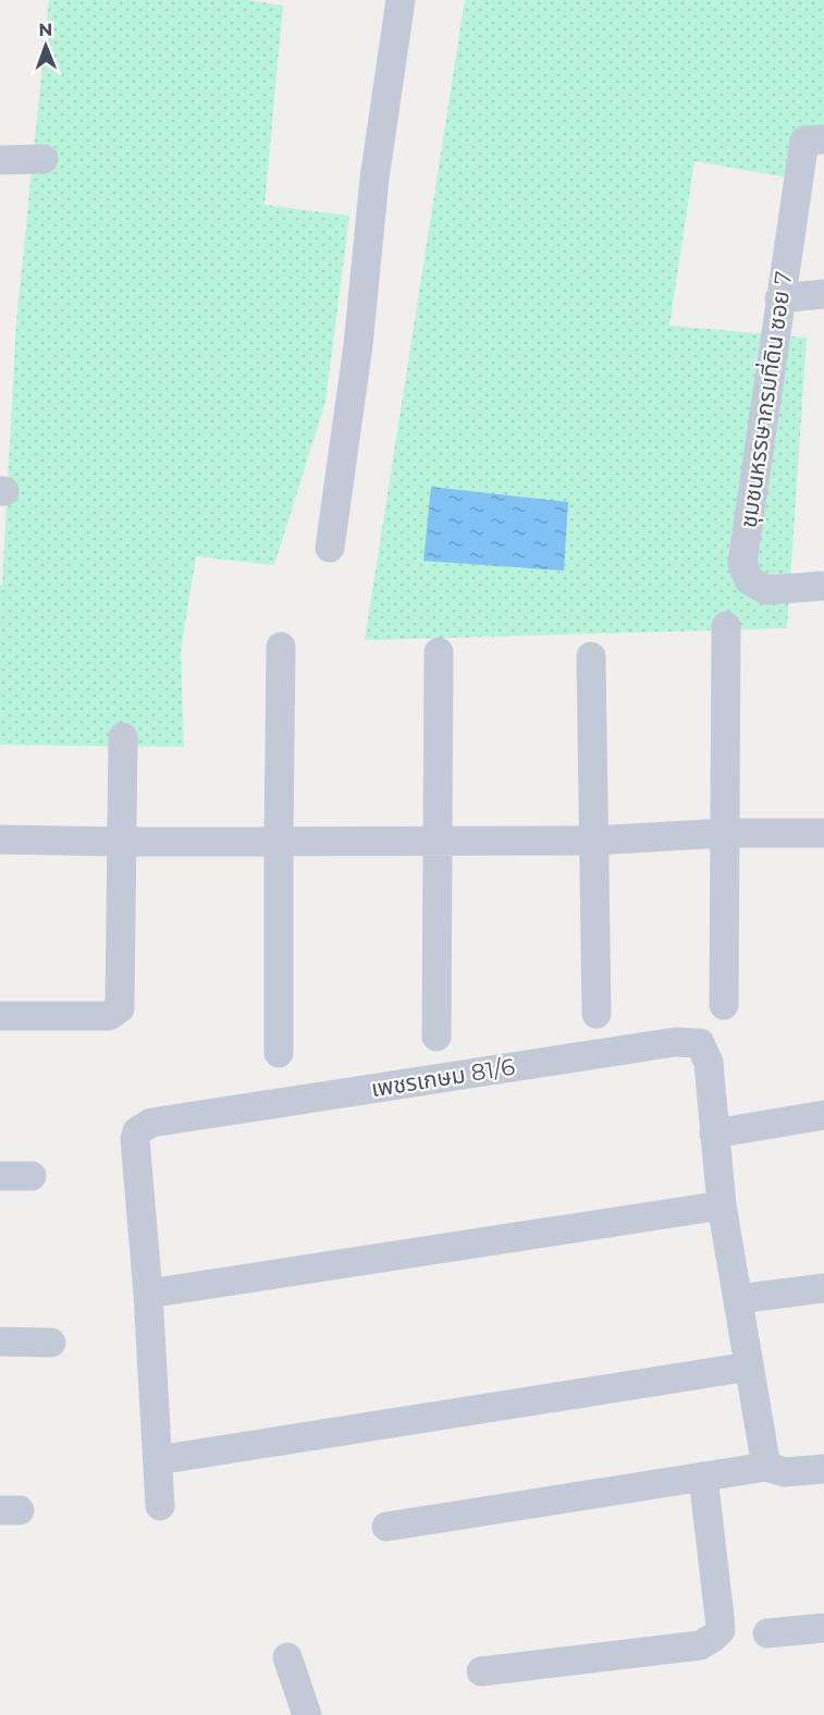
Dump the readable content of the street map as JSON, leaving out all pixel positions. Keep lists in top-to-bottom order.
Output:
{
  "streets": {
    "street": ["ชุมชนหรรษากรมที่ดิน ซอย 7", "เพชรเกษม 81/6"]
  },
  "north": "top"
}
